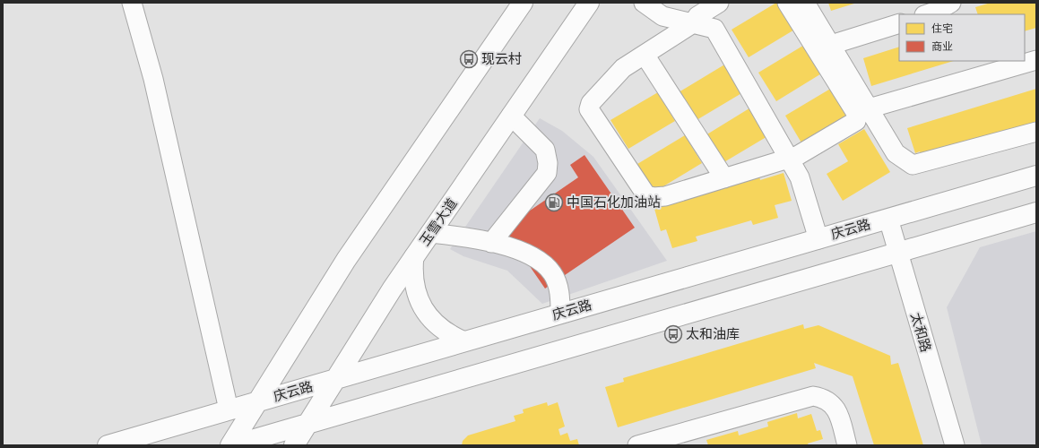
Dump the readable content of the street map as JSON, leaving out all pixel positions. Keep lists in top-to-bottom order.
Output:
{
  "streets": {
    "main road": ["玉雪大道", "庆云路"],
    "street": ["太和路"]
  },
  "crossings": [
    ["玉雪大道", "庆云路"],
    ["庆云路", "太和路"]
  ],
  "places": {
    "bus stop": ["现云村", "太和油库"],
    "fuel station": ["中国石化加油站"]
  },
  "legend": ["住宅", "商业"]
}
